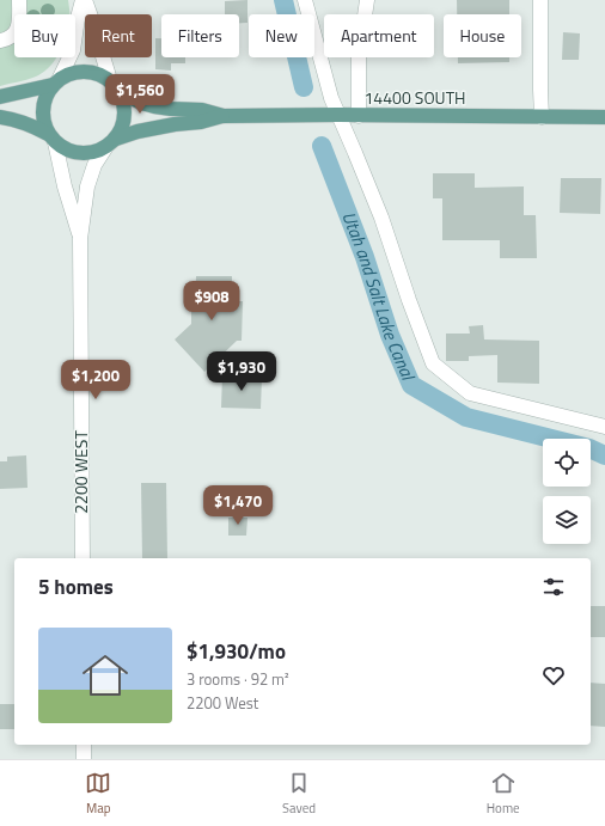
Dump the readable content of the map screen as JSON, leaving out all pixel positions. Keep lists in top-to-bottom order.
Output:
{
  "streets": {
    "main road": ["14400 SOUTH"],
    "street": ["2200 WEST"]
  },
  "crossings": [
    ["14400 SOUTH", "2200 WEST"]
  ],
  "water": ["Utah and Salt Lake Canal"],
  "page": {
    "chip": [
      "Buy",
      "Rent",
      "Filters",
      "New",
      "Apartment",
      "House"
    ],
    "price": [
      "$1,560",
      "$908",
      "$1,930",
      "$1,200",
      "$1,470"
    ],
    "heading": "5 homes",
    "list": [
      {
        "name": "$1,930/mo",
        "note": "3 rooms · 92 m² · 2200 West"
      }
    ],
    "tabs": ["Map", "Saved", "Home"]
  }
}
